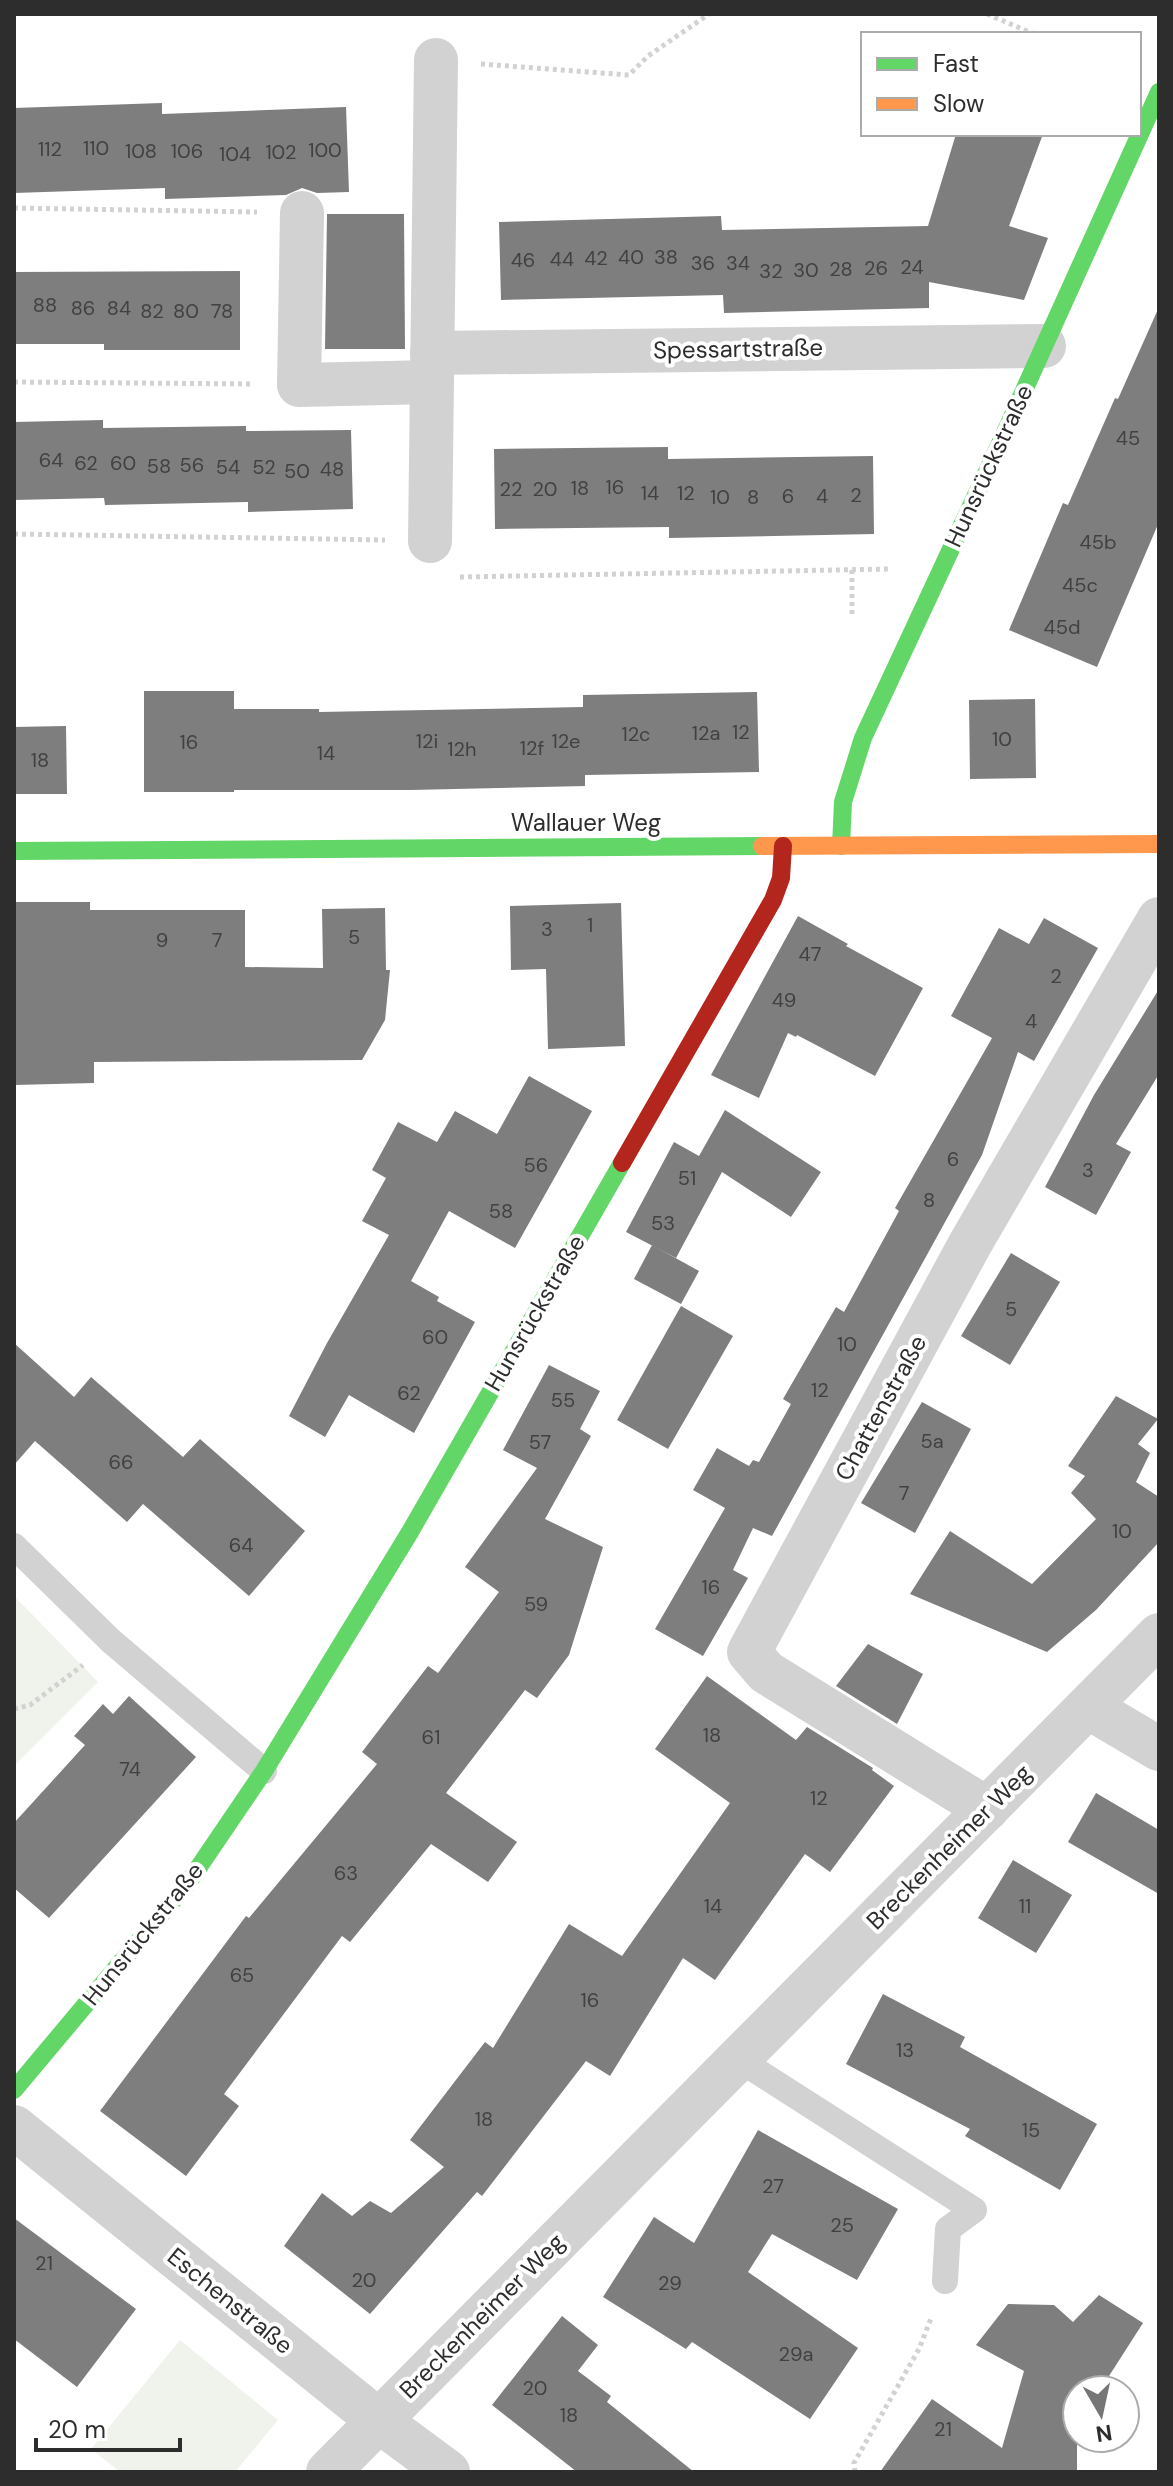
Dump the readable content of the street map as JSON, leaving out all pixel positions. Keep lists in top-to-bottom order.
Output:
{
  "streets": {
    "street": [
      "Spessartstraße",
      "Hunsrückstraße",
      "Wallauer Weg",
      "Chattenstraße",
      "Breckenheimer Weg",
      "Eschenstraße"
    ]
  },
  "crossings": [
    ["Spessartstraße", "Hunsrückstraße"],
    ["Hunsrückstraße", "Wallauer Weg"],
    ["Chattenstraße", "Breckenheimer Weg"],
    ["Breckenheimer Weg", "Eschenstraße"]
  ],
  "house_numbers": [
    "110",
    "112",
    "100",
    "108",
    "106",
    "102",
    "104",
    "40",
    "38",
    "42",
    "44",
    "46",
    "36",
    "34",
    "24",
    "26",
    "28",
    "30",
    "32",
    "88",
    "86",
    "84",
    "82",
    "80",
    "78",
    "45",
    "64",
    "62",
    "60",
    "56",
    "58",
    "54",
    "52",
    "48",
    "50",
    "16",
    "18",
    "22",
    "20",
    "14",
    "12",
    "2",
    "6",
    "4",
    "10",
    "8",
    "45b",
    "45c",
    "45d",
    "12",
    "12a",
    "12c",
    "10",
    "12i",
    "12e",
    "16",
    "12f",
    "12h",
    "14",
    "18",
    "1",
    "3",
    "5",
    "9",
    "7",
    "47",
    "2",
    "49",
    "4",
    "6",
    "56",
    "3",
    "51",
    "8",
    "58",
    "53",
    "5",
    "60",
    "10",
    "12",
    "62",
    "55",
    "5a",
    "57",
    "66",
    "7",
    "10",
    "64",
    "16",
    "59",
    "18",
    "61",
    "74",
    "12",
    "63",
    "14",
    "11",
    "65",
    "16",
    "13",
    "18",
    "15",
    "27",
    "25",
    "21",
    "20",
    "29",
    "29a",
    "20",
    "18",
    "21"
  ],
  "legend": ["Fast", "Slow"],
  "scale_bar": "20 m",
  "north": "bottom"
}
